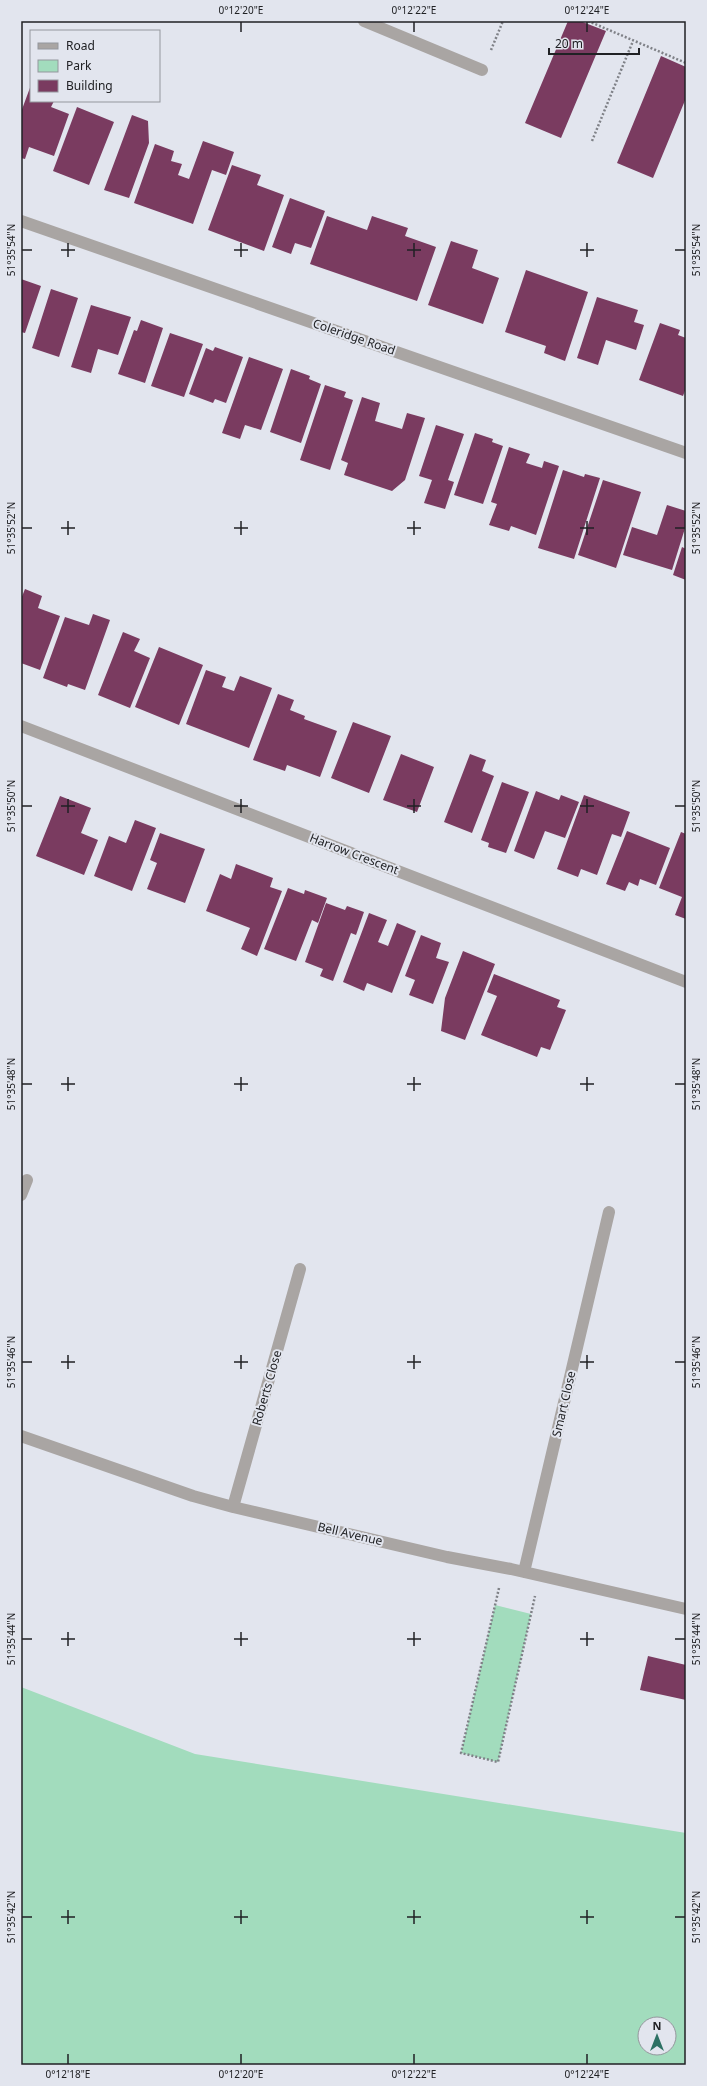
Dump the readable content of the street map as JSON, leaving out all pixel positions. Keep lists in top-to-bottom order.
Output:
{
  "streets": {
    "street": [
      "Coleridge Road",
      "Harrow Crescent",
      "Roberts Close",
      "Smart Close",
      "Bell Avenue"
    ]
  },
  "crossings": [
    ["Roberts Close", "Bell Avenue"],
    ["Smart Close", "Bell Avenue"]
  ],
  "legend": ["Road", "Park", "Building"],
  "scale_bar": "20 m",
  "north": "top",
  "coordinates": [
    "0°12'20\"E",
    "0°12'22\"E",
    "0°12'24\"E",
    "51°35'54\"N",
    "51°35'52\"N",
    "51°35'50\"N",
    "51°35'48\"N",
    "51°35'46\"N",
    "51°35'44\"N",
    "51°35'42\"N",
    "0°12'18\"E"
  ]
}
